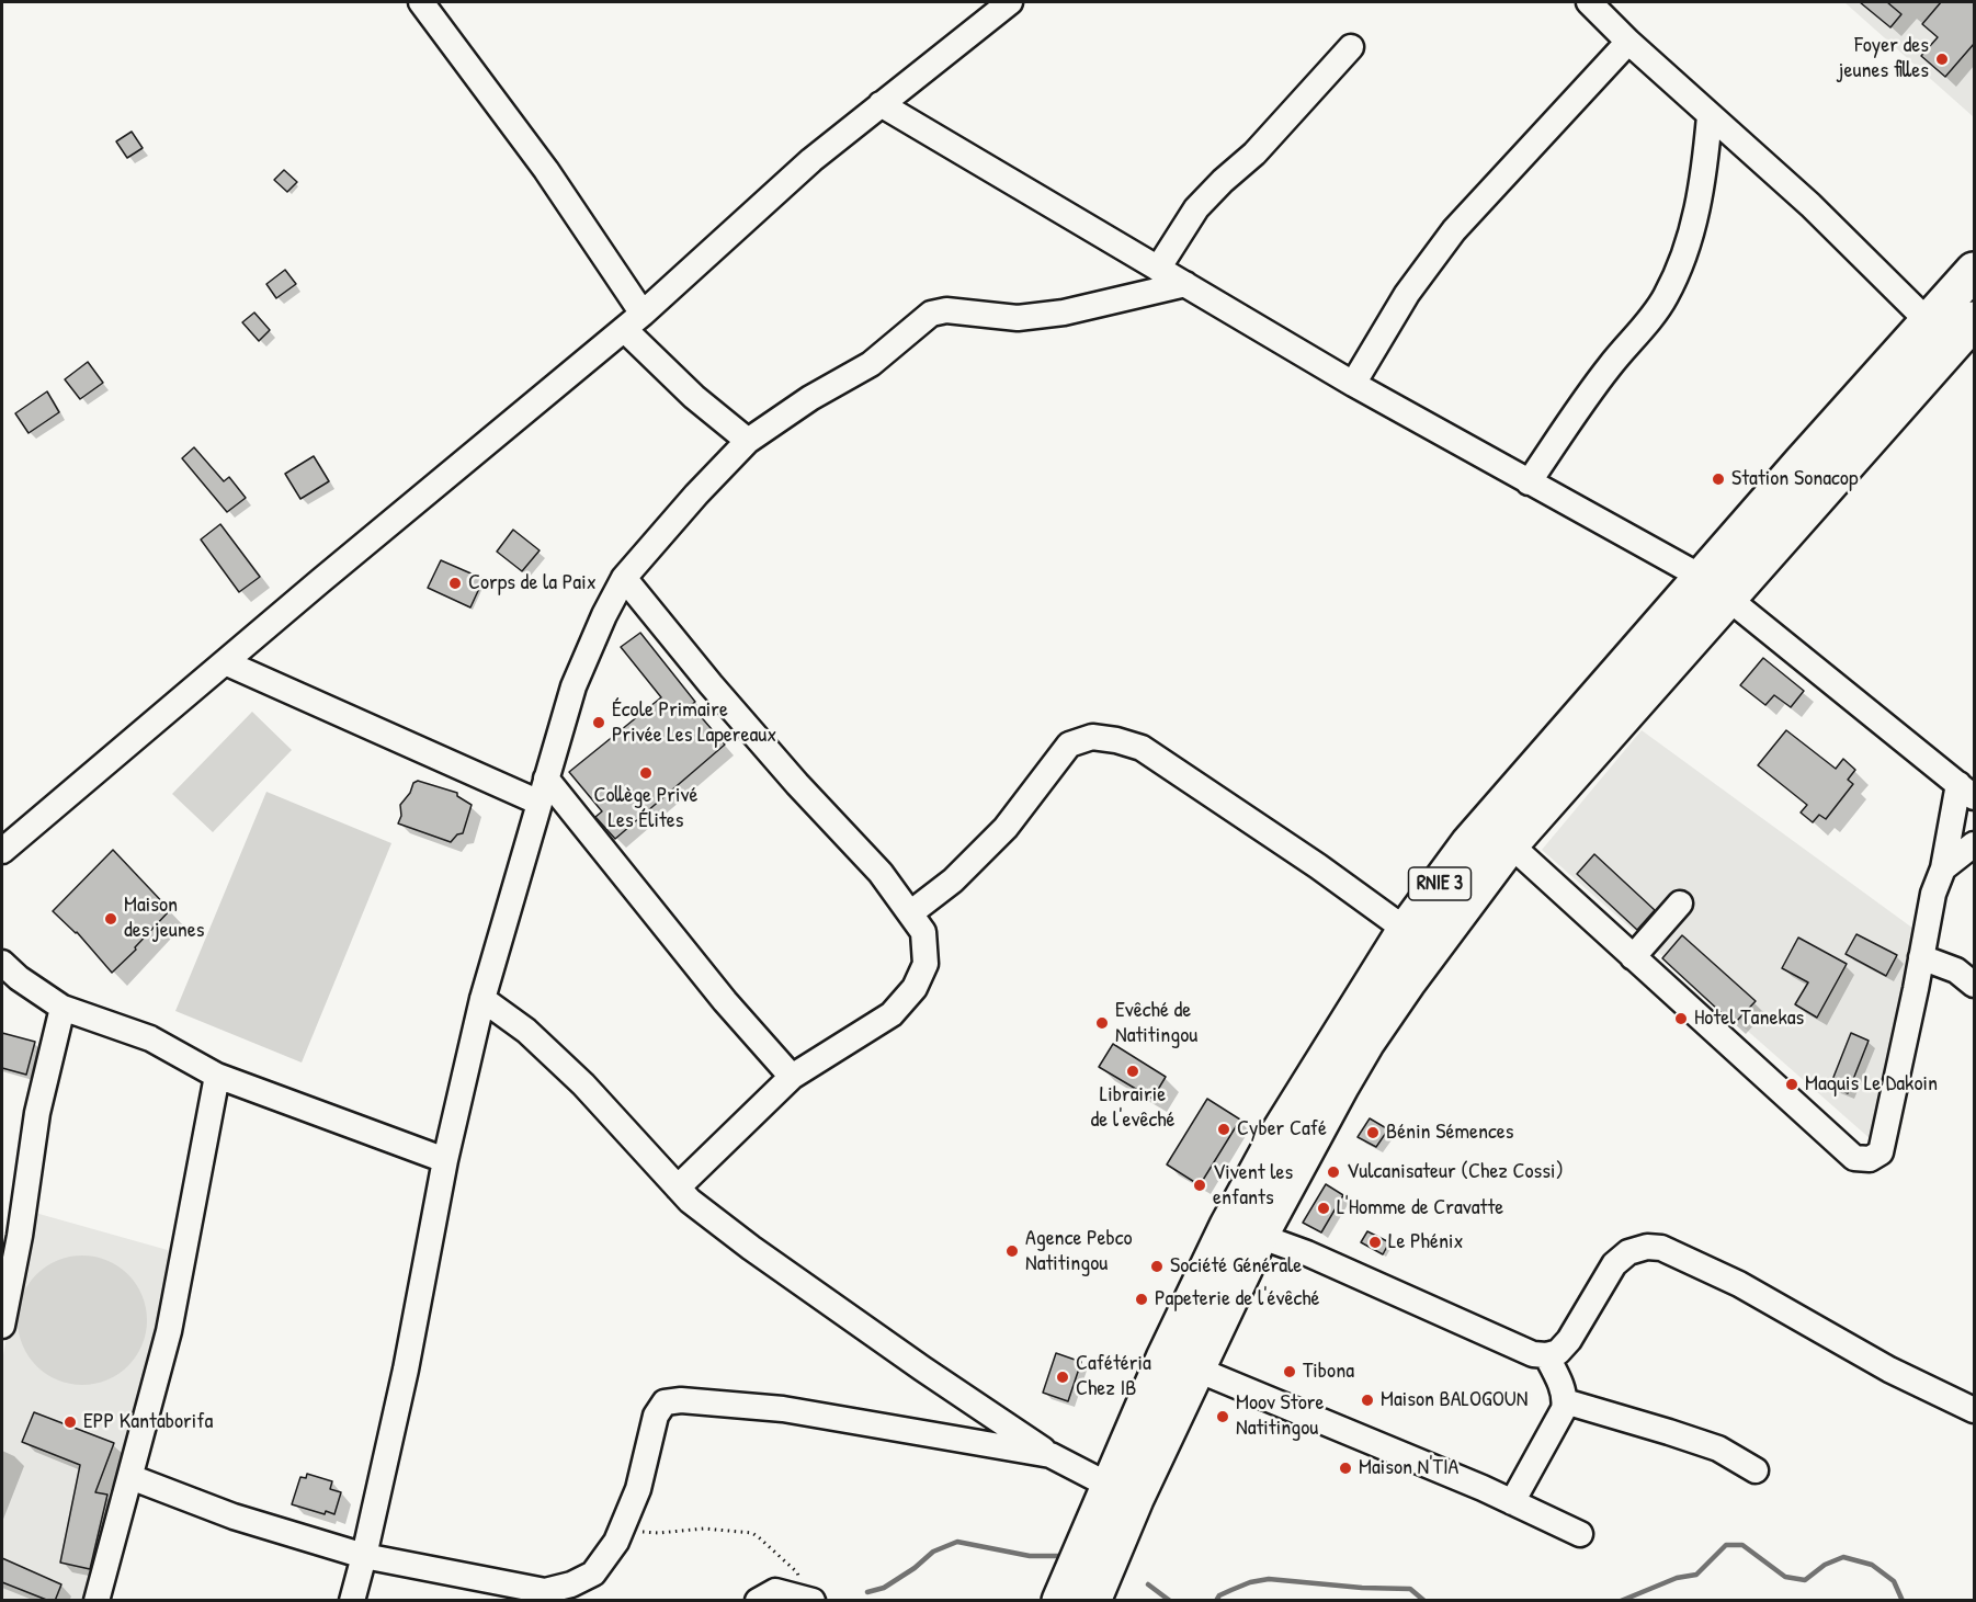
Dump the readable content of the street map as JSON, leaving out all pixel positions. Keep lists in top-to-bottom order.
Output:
{
  "streets": {
    "highway": ["RNIE 3"]
  },
  "places": [
    "Foyer des jeunes filles",
    "Station Sonacop",
    "Corps de la Paix",
    "École Primaire Privée Les Lapereaux",
    "Collège Privé Les Élites",
    "Maison des jeunes",
    "Hotel Tanekas",
    "Evêché de Natitingou",
    "Librairie de l'evêché",
    "Maquis Le Dakoin",
    "Cyber Café",
    "Bénin Sémences",
    "Vulcanisateur (Chez Cossi)",
    "Vivent les enfants",
    "L'Homme de Cravatte",
    "Le Phénix",
    "Agence Pebco Natitingou",
    "Société Générale",
    "Papeterie de l'évêché",
    "Tibona",
    "Cafétéria Chez IB",
    "Maison BALOGOUN",
    "Moov Store Natitingou",
    "EPP Kantaborifa",
    "Maison N'TIA"
  ]
}
